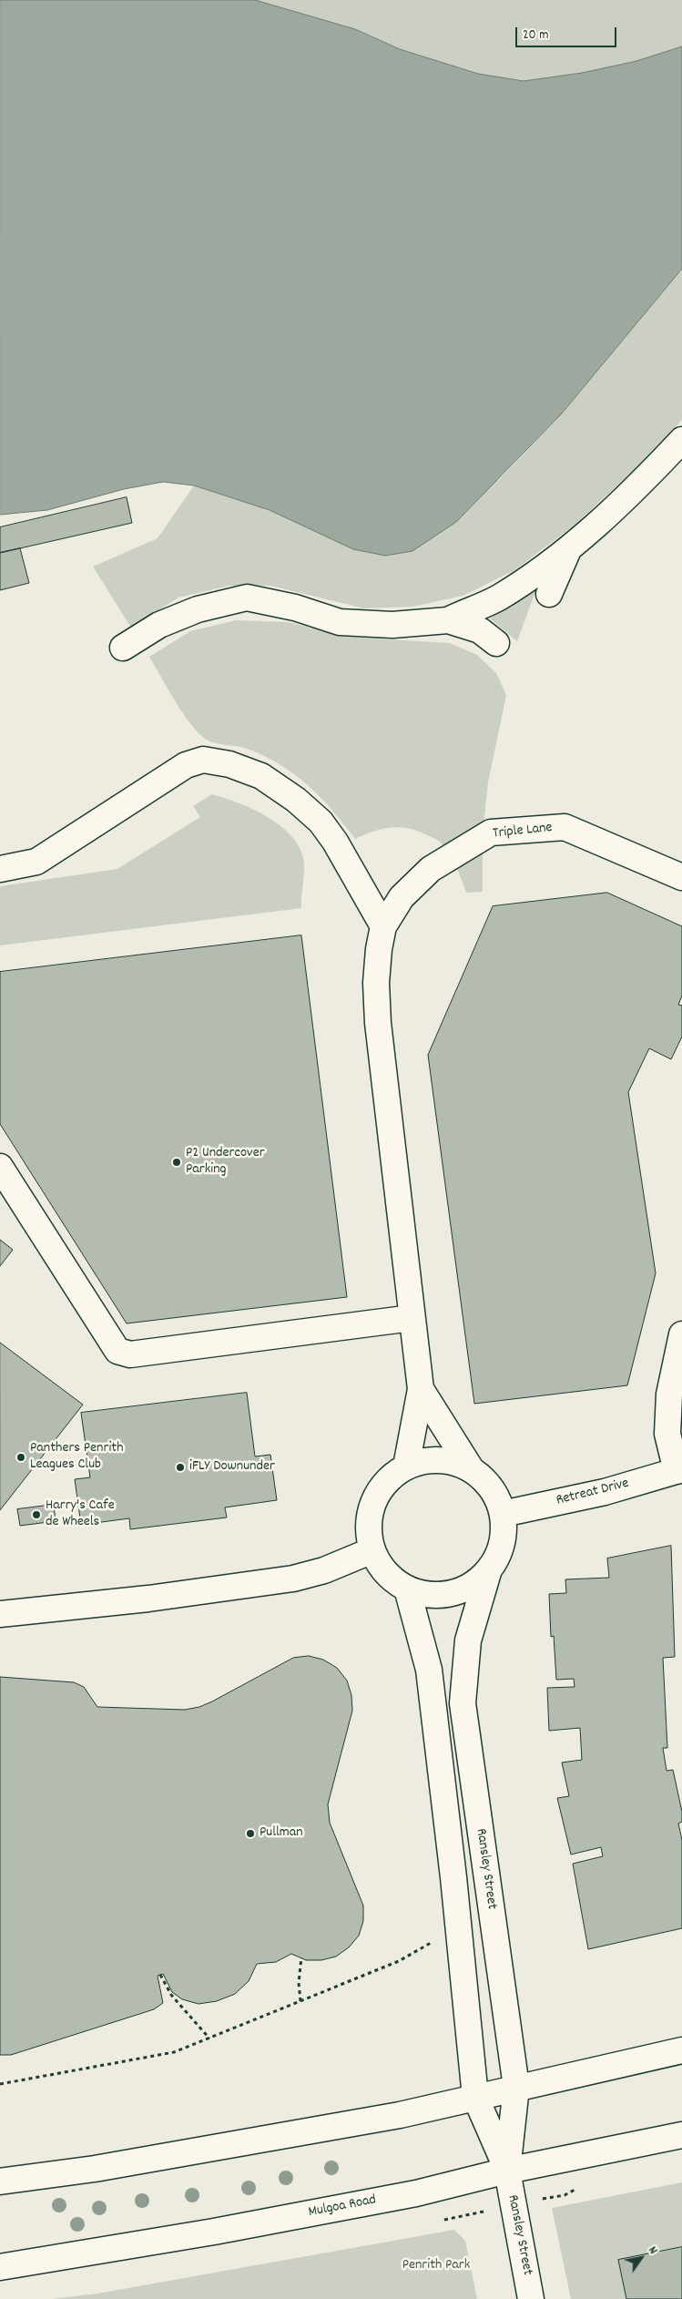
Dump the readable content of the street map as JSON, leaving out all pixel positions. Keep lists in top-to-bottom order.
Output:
{
  "streets": {
    "street": [
      "Triple Lane",
      "Retreat Drive",
      "Ransley Street",
      "Mulgoa Road"
    ]
  },
  "crossings": [
    ["Retreat Drive", "Ransley Street"],
    ["Ransley Street", "Mulgoa Road"]
  ],
  "parks": ["Penrith Park"],
  "places": [
    "P2 Undercover Parking",
    "Panthers Penrith Leagues Club",
    "iFLY Downunder",
    "Harry's Cafe de Wheels",
    "Pullman"
  ],
  "scale_bar": "20 m",
  "north": "top right"
}
